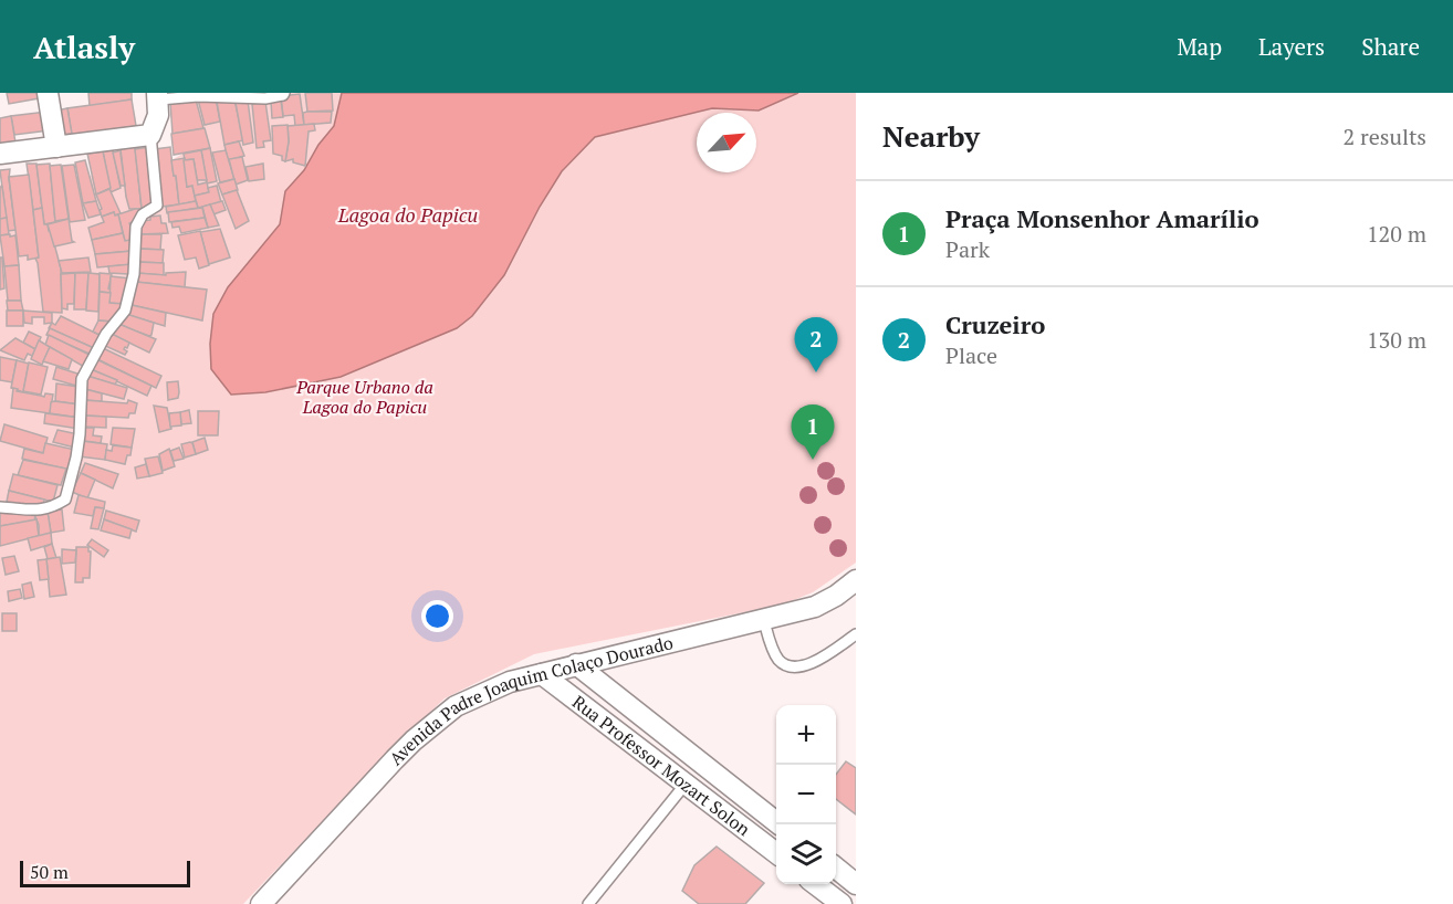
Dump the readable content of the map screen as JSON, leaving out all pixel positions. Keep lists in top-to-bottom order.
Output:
{
  "streets": {
    "street": ["Avenida Padre Joaquim Colaço Dourado", "Rua Professor Mozart Solon"]
  },
  "crossings": [
    ["Avenida Padre Joaquim Colaço Dourado", "Rua Professor Mozart Solon"]
  ],
  "water": ["Lagoa do Papicu"],
  "parks": ["Parque Urbano da Lagoa do Papicu"],
  "scale_bar": "50 m",
  "north": "top right",
  "page": {
    "header": "Atlasly",
    "nav": ["Map", "Layers", "Share"],
    "heading": ["Nearby", "2 results"],
    "list": [
      {
        "mark": "1",
        "name": "Praça Monsenhor Amarílio",
        "note": "Park",
        "value": "120 m"
      },
      {
        "mark": "2",
        "name": "Cruzeiro",
        "note": "Place",
        "value": "130 m"
      }
    ],
    "pins": ["2", "1"],
    "map_buttons": ["+", "−"],
    "scale": "50 m"
  }
}
